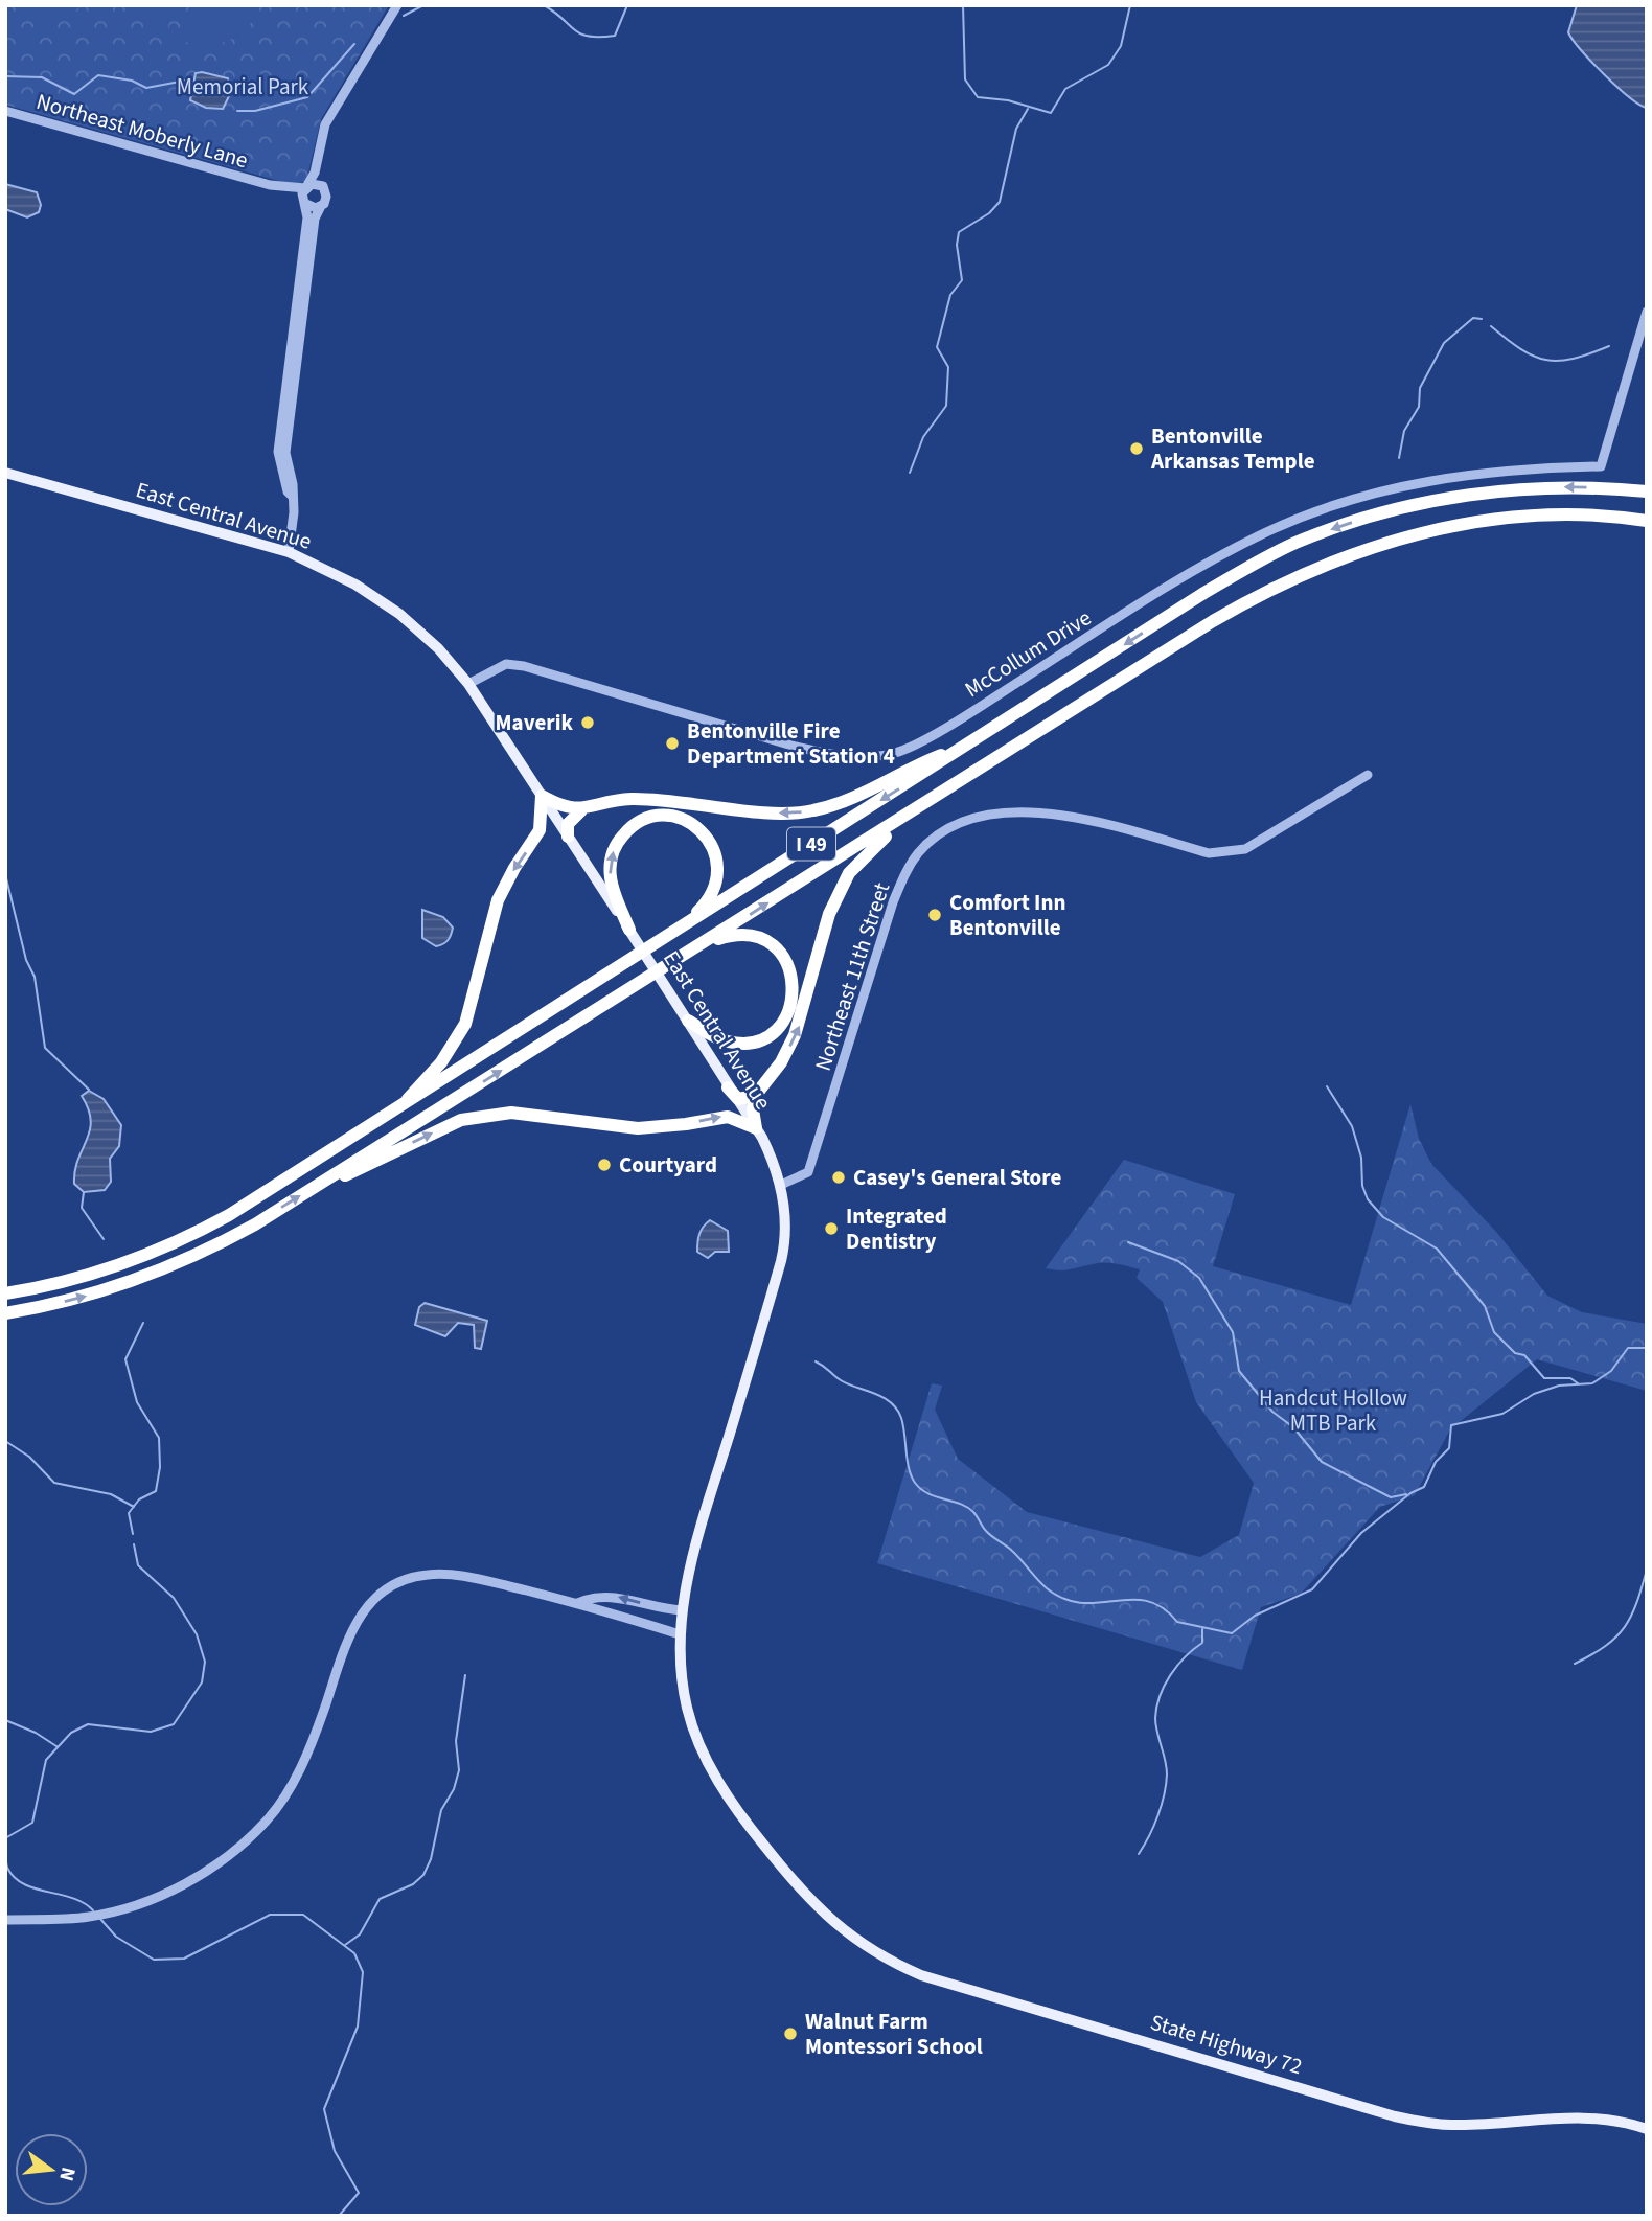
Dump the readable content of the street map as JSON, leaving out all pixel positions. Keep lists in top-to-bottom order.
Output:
{
  "streets": {
    "highway": ["I 49"],
    "main road": ["East Central Avenue", "State Highway 72"],
    "street": ["Northeast Moberly Lane", "McCollum Drive", "Northeast 11th Street"]
  },
  "crossings": [
    ["East Central Avenue", "McCollum Drive"],
    ["East Central Avenue", "Northeast 11th Street"],
    ["East Central Avenue", "State Highway 72"]
  ],
  "parks": ["Memorial Park", "Handcut Hollow MTB Park"],
  "places": [
    "Bentonville Arkansas Temple",
    "Maverik",
    "Bentonville Fire Department Station 4",
    "Comfort Inn Bentonville",
    "Courtyard",
    "Casey's General Store",
    "Integrated Dentistry",
    "Walnut Farm Montessori School"
  ],
  "north": "right"
}
